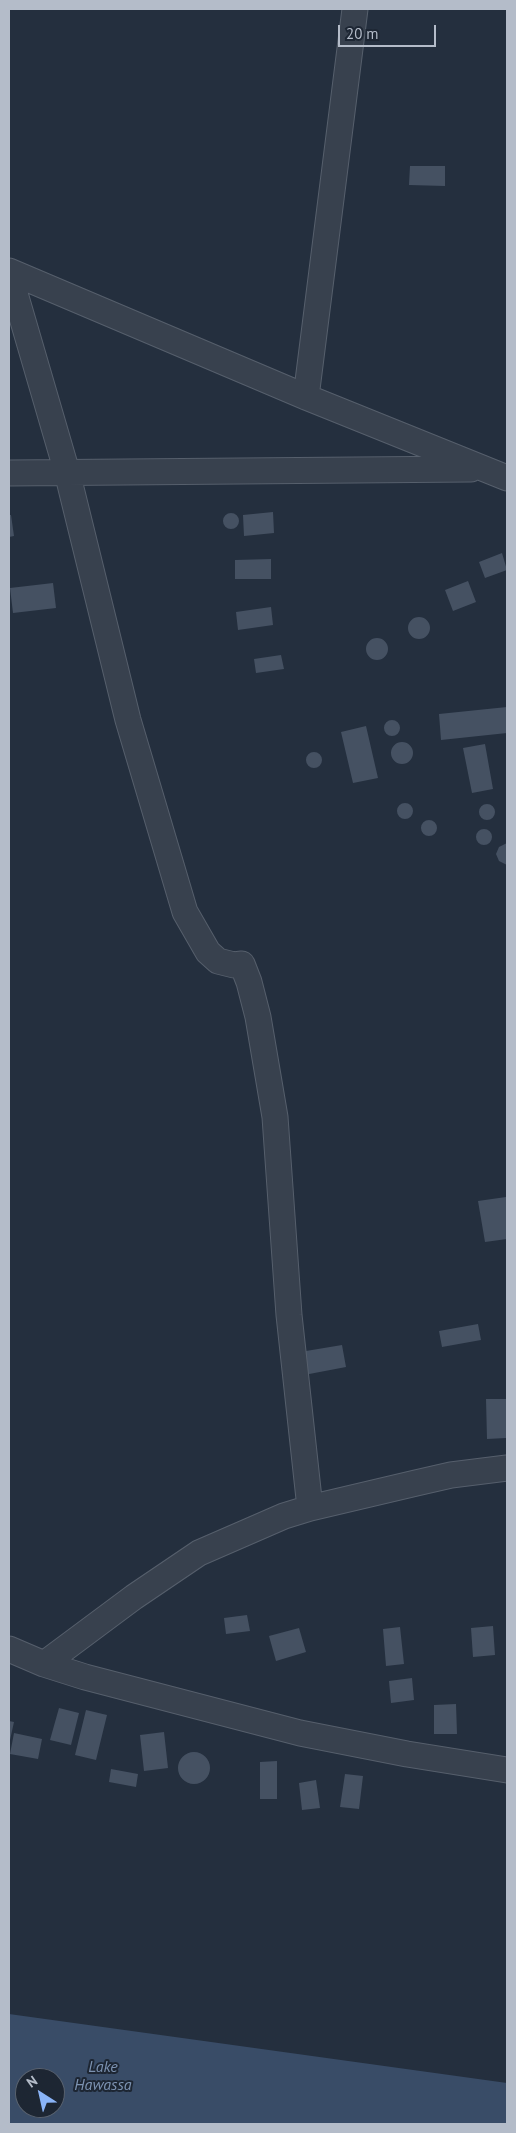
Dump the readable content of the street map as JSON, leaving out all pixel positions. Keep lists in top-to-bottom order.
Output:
{
  "water": ["Lake Hawassa"],
  "scale_bar": "20 m",
  "north": "top left"
}
